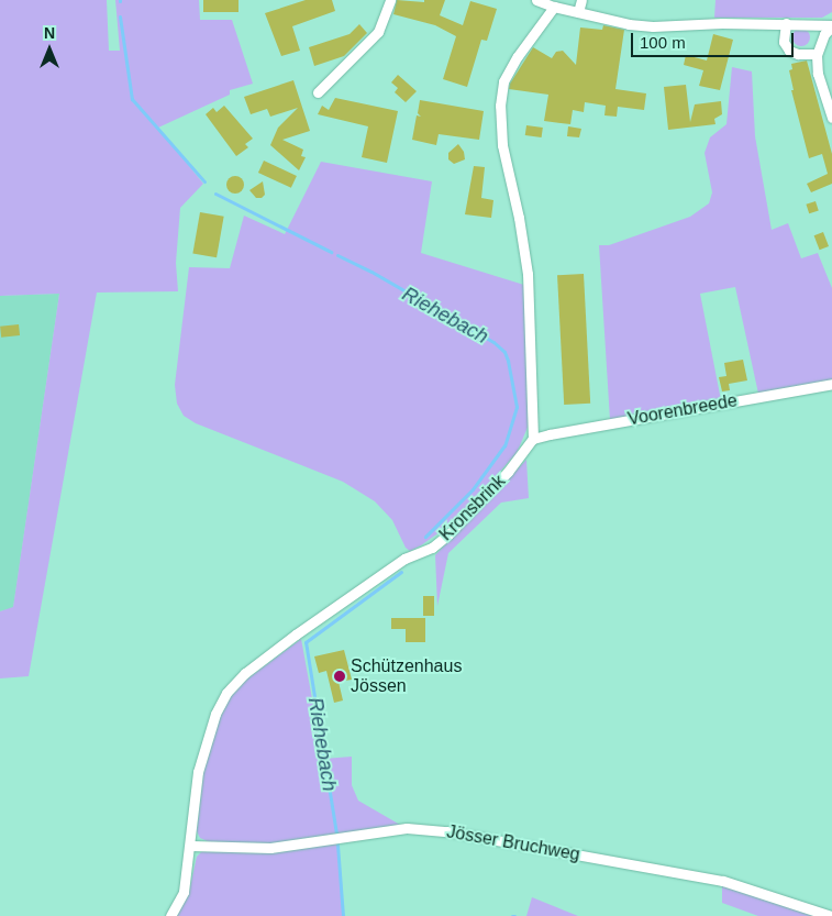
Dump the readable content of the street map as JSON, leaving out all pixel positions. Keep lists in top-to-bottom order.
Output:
{
  "streets": {
    "street": ["Voorenbreede", "Kronsbrink", "Jösser Bruchweg"]
  },
  "crossings": [
    ["Voorenbreede", "Kronsbrink"],
    ["Kronsbrink", "Jösser Bruchweg"]
  ],
  "water": ["Riehebach"],
  "places": ["Schützenhaus Jössen"],
  "scale_bar": "100 m",
  "north": "top"
}
